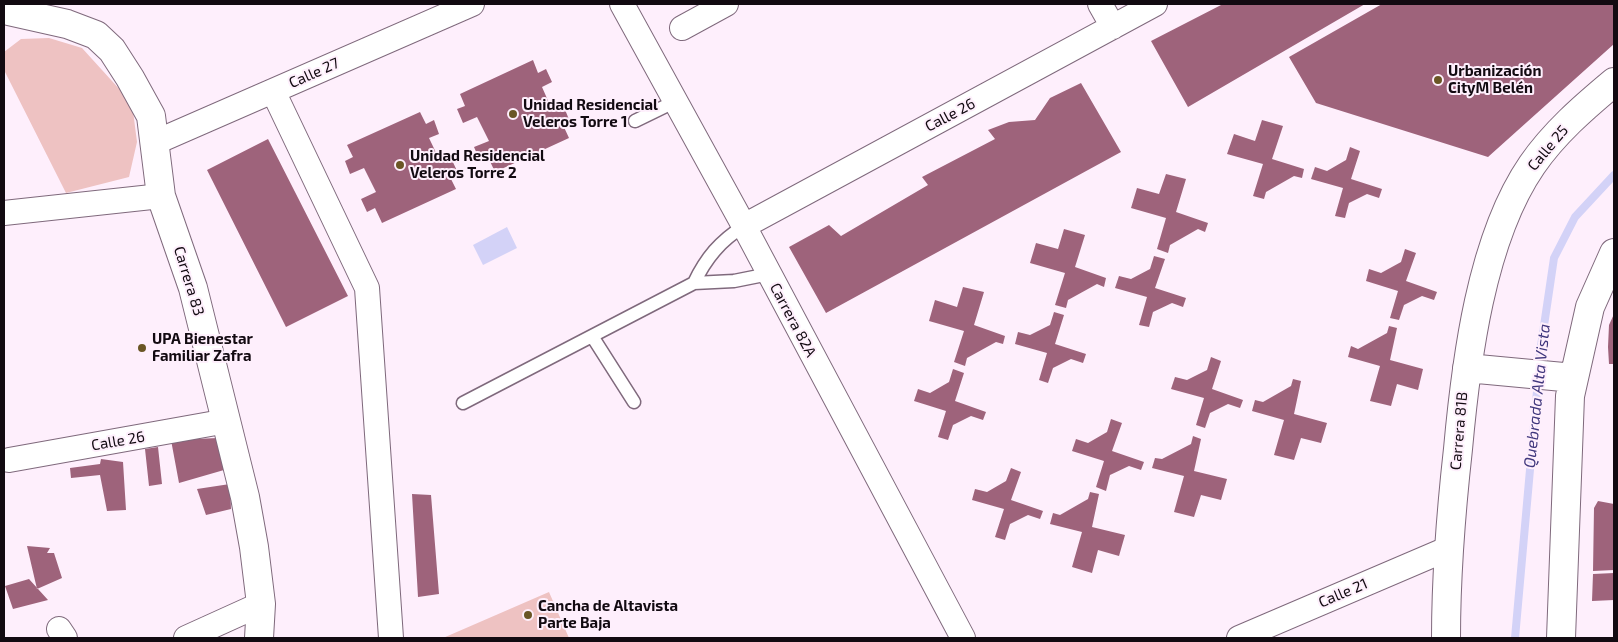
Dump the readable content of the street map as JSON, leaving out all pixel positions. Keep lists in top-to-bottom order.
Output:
{
  "streets": {
    "street": [
      "Calle 27",
      "Calle 26",
      "Calle 25",
      "Carrera 83",
      "Carrera 82A",
      "Carrera 81B",
      "Calle 21"
    ]
  },
  "crossings": [
    ["Calle 27", "Carrera 83"],
    ["Calle 26", "Carrera 83"],
    ["Calle 26", "Carrera 82A"],
    ["Calle 25", "Carrera 81B"],
    ["Carrera 81B", "Calle 21"]
  ],
  "water": ["Quebrada Alta Vista"],
  "places": [
    "Urbanización CityM Belén",
    "Unidad Residencial Veleros Torre 1",
    "Unidad Residencial Veleros Torre 2",
    "UPA Bienestar Familiar Zafra",
    "Cancha de Altavista Parte Baja"
  ]
}
